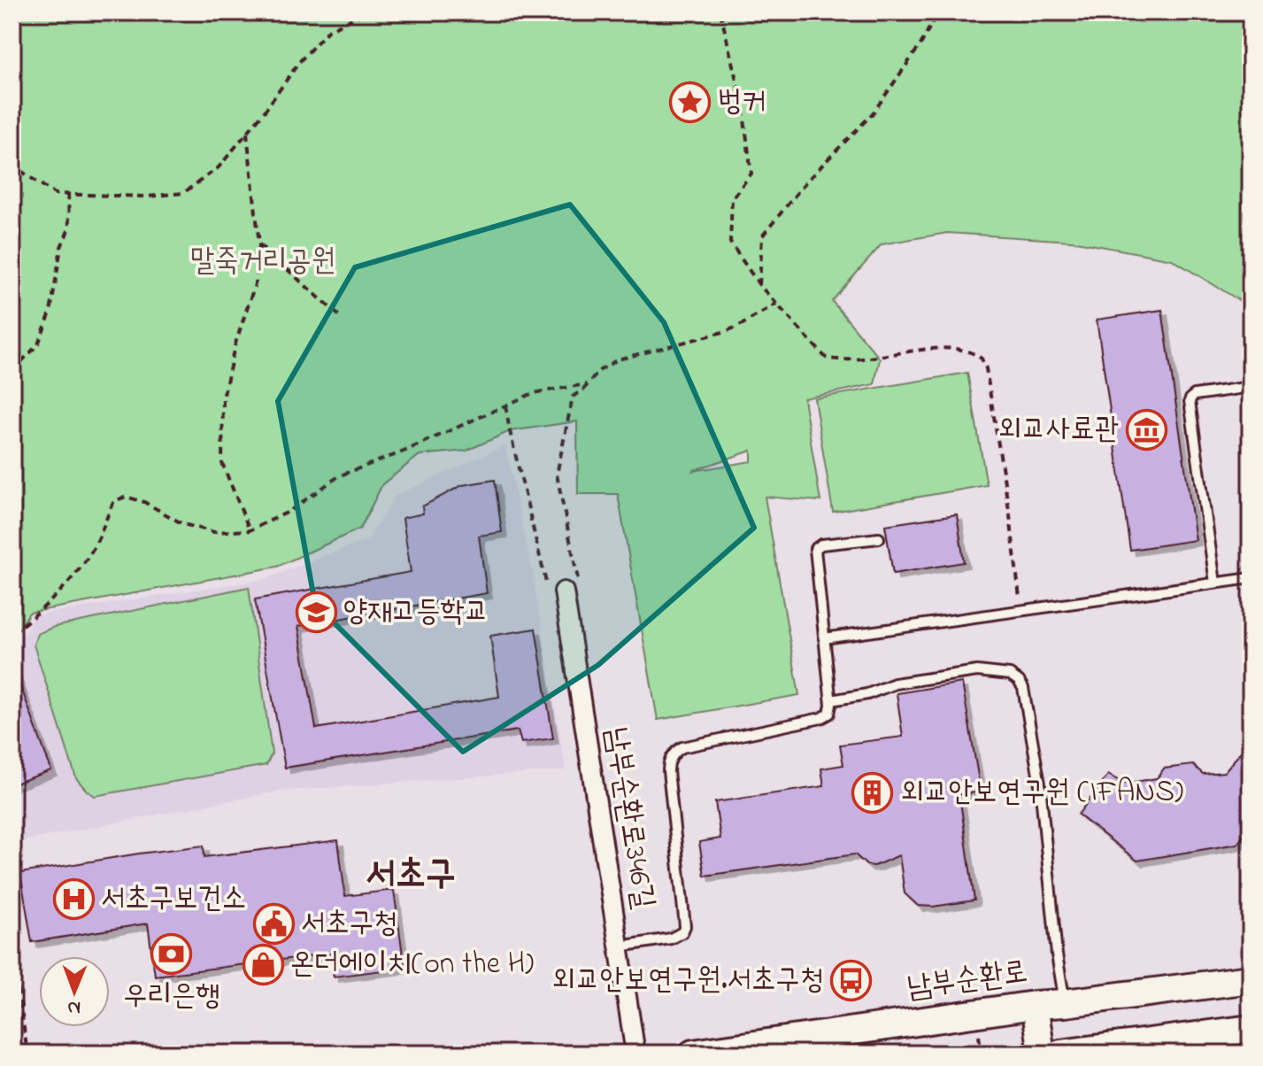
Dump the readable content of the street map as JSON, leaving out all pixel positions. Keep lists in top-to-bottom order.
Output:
{
  "streets": {
    "main road": ["남부순환로"],
    "street": ["남부순환로346길"]
  },
  "districts": ["서초구"],
  "parks": ["말죽거리공원"],
  "places": {
    "place": ["벙커"],
    "museum": ["외교사료관"],
    "school or university": ["양재고등학교"],
    "building": ["외교안보연구원 (IFANS)"],
    "hospital": ["서초구보건소"],
    "public building": ["서초구청"],
    "bank": ["우리은행"],
    "shop": ["온더에이치(on the H)"],
    "bus stop": ["외교안보연구원.서초구청"]
  },
  "north": "bottom"
}
